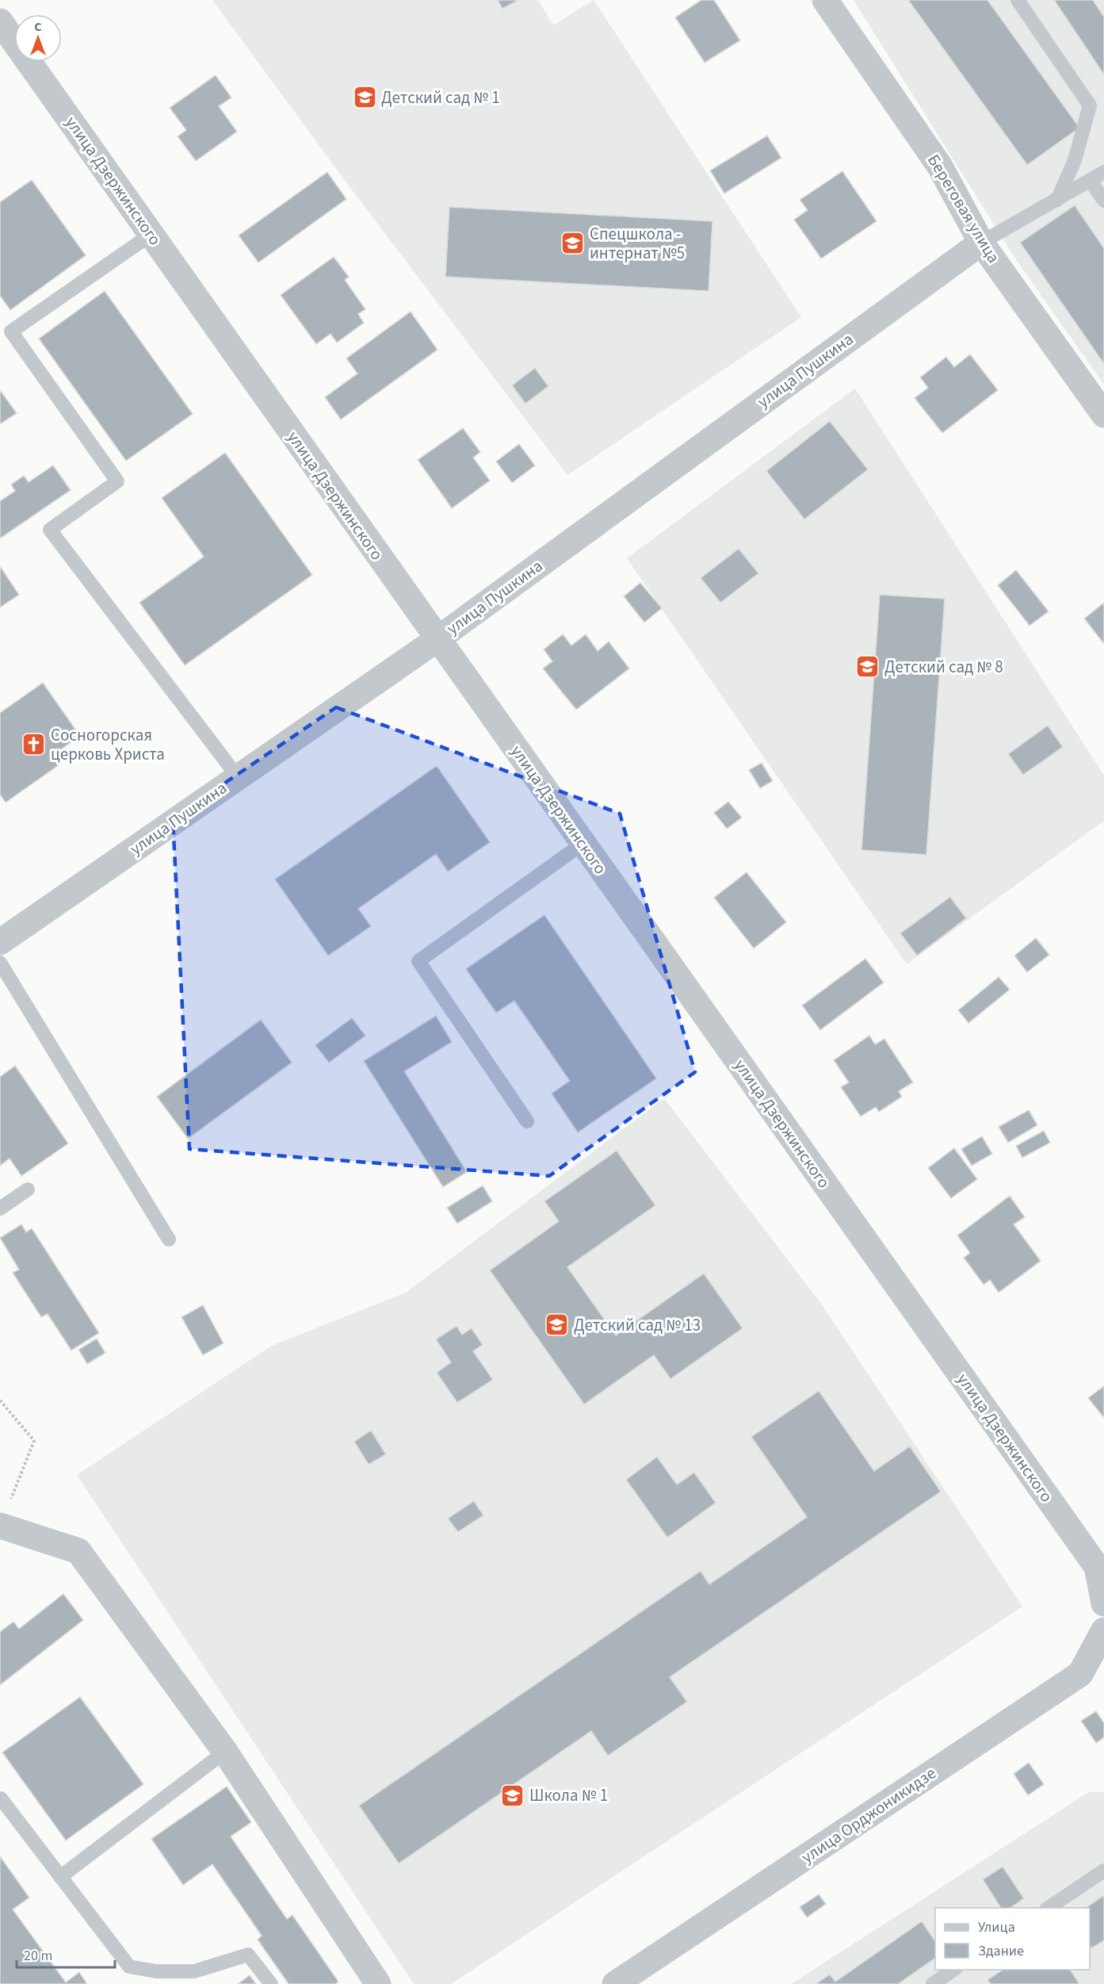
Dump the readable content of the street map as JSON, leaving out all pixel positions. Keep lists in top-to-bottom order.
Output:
{
  "streets": {
    "street": [
      "улица Дзержинского",
      "Береговая улица",
      "улица Пушкина",
      "улица Орджоникидзе"
    ]
  },
  "crossings": [
    ["улица Дзержинского", "улица Пушкина"],
    ["Береговая улица", "улица Пушкина"]
  ],
  "places": {
    "school or university": [
      "Детский сад № 1",
      "Спецшкола - интернат №5",
      "Детский сад № 8",
      "Детский сад № 13",
      "Школа № 1"
    ],
    "church": ["Сосногорская церковь Христа"]
  },
  "legend": ["Улица", "Здание"],
  "scale_bar": "20 m",
  "north": "top"
}
